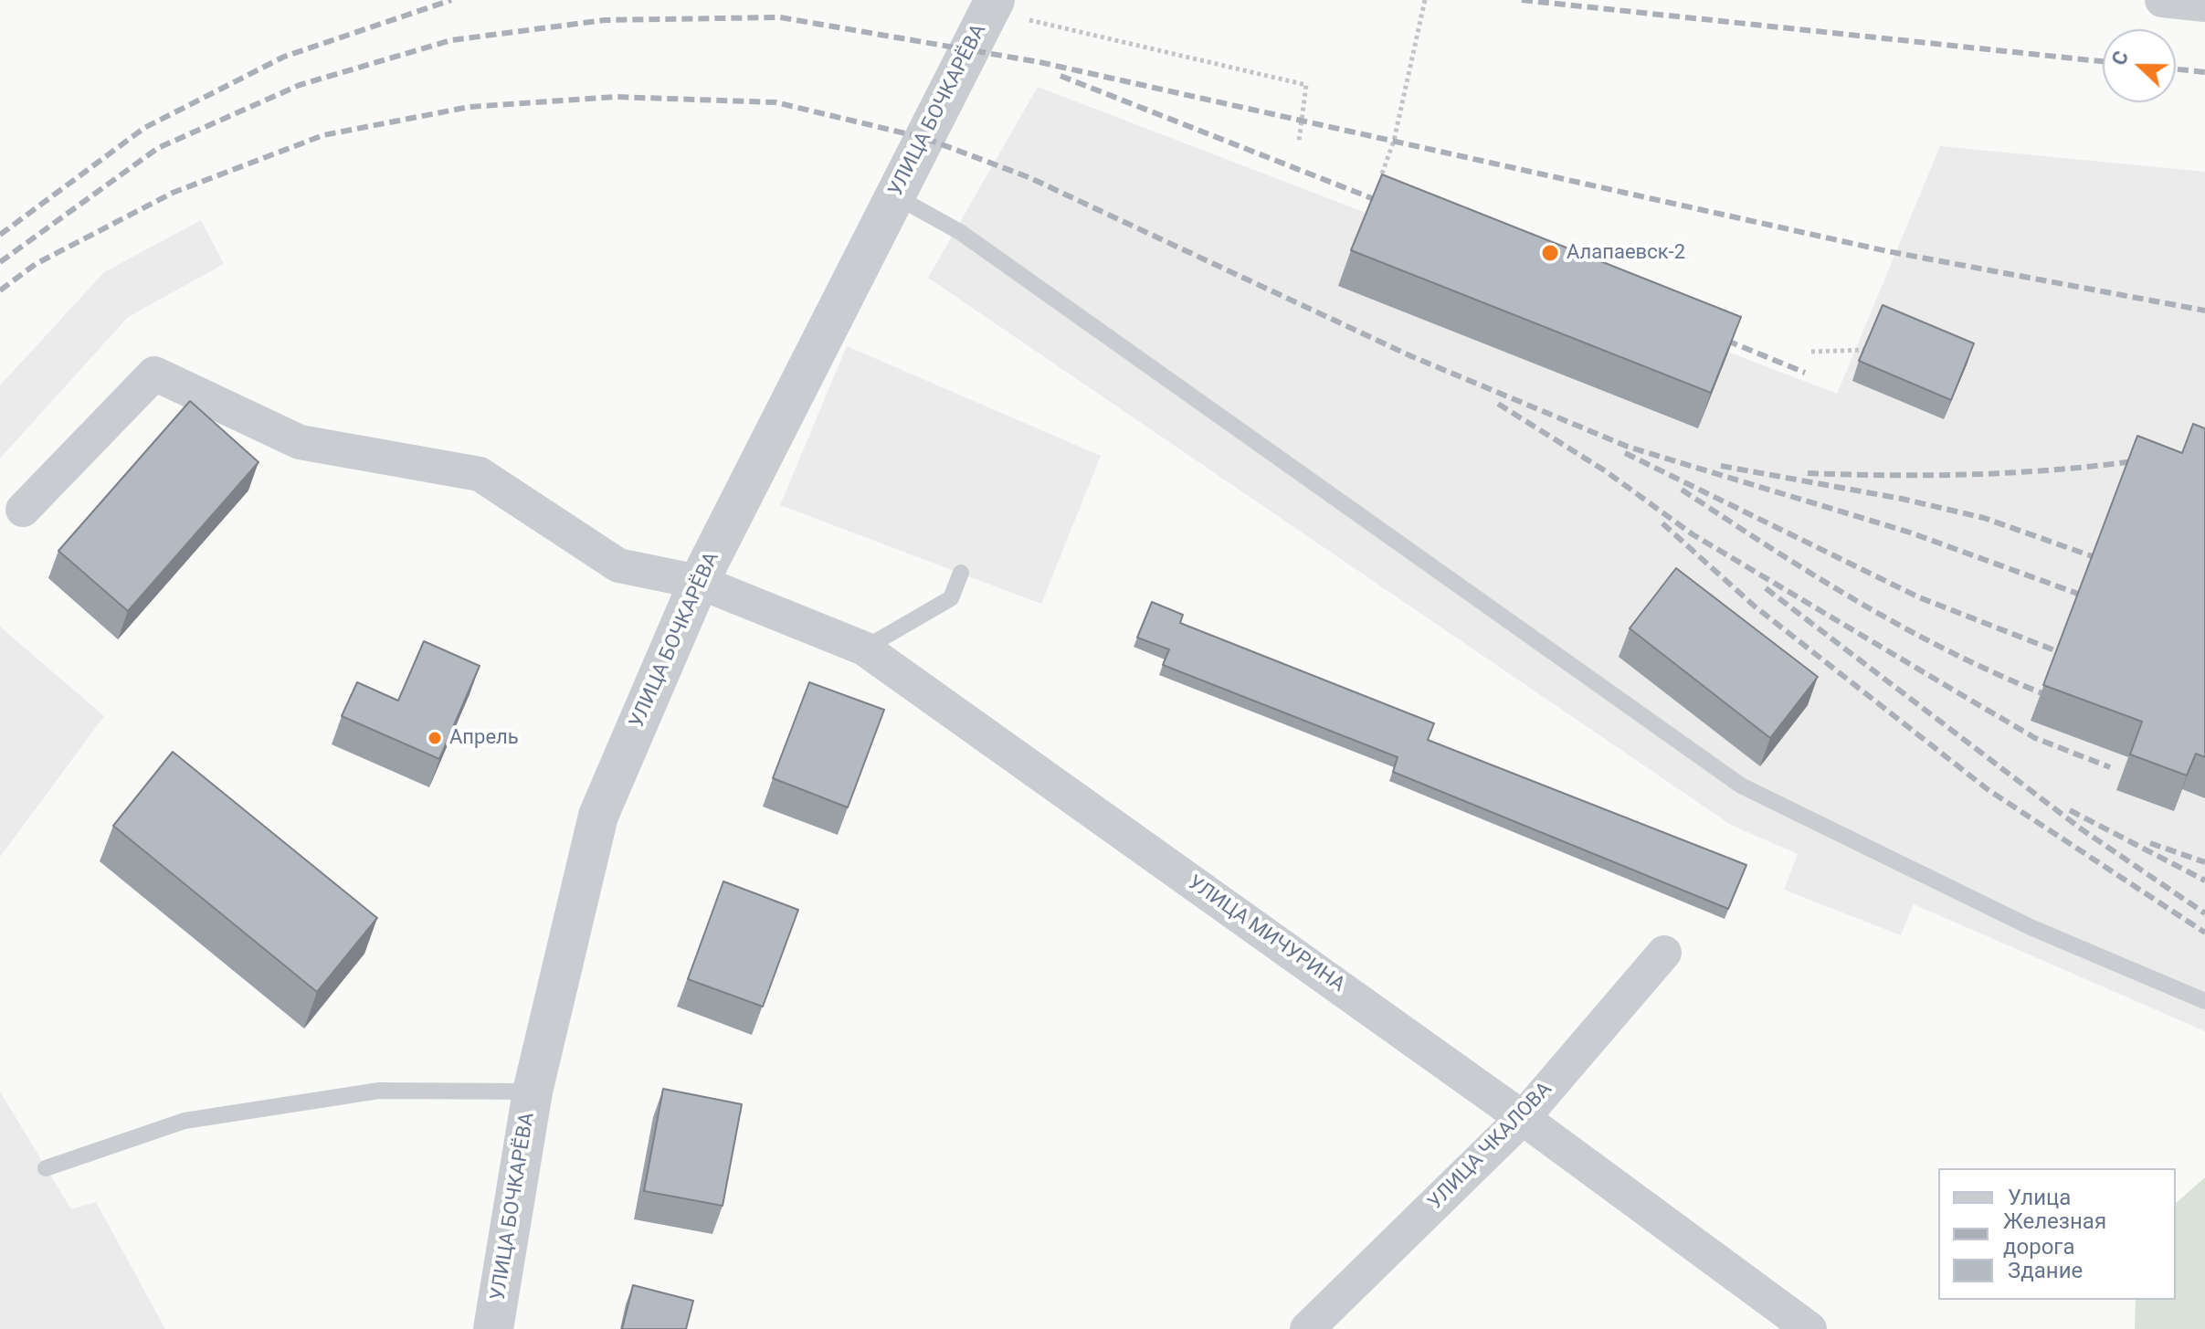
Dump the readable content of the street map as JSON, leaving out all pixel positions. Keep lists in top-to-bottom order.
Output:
{
  "streets": {
    "street": ["УЛИЦА БОЧКАРЁВА", "УЛИЦА МИЧУРИНА", "УЛИЦА ЧКАЛОВА"]
  },
  "crossings": [
    ["УЛИЦА БОЧКАРЁВА", "УЛИЦА МИЧУРИНА"],
    ["УЛИЦА МИЧУРИНА", "УЛИЦА ЧКАЛОВА"]
  ],
  "places": ["Алапаевск-2", "Апрель"],
  "legend": ["Улица", "Железная дорога", "Здание"],
  "north": "left"
}
